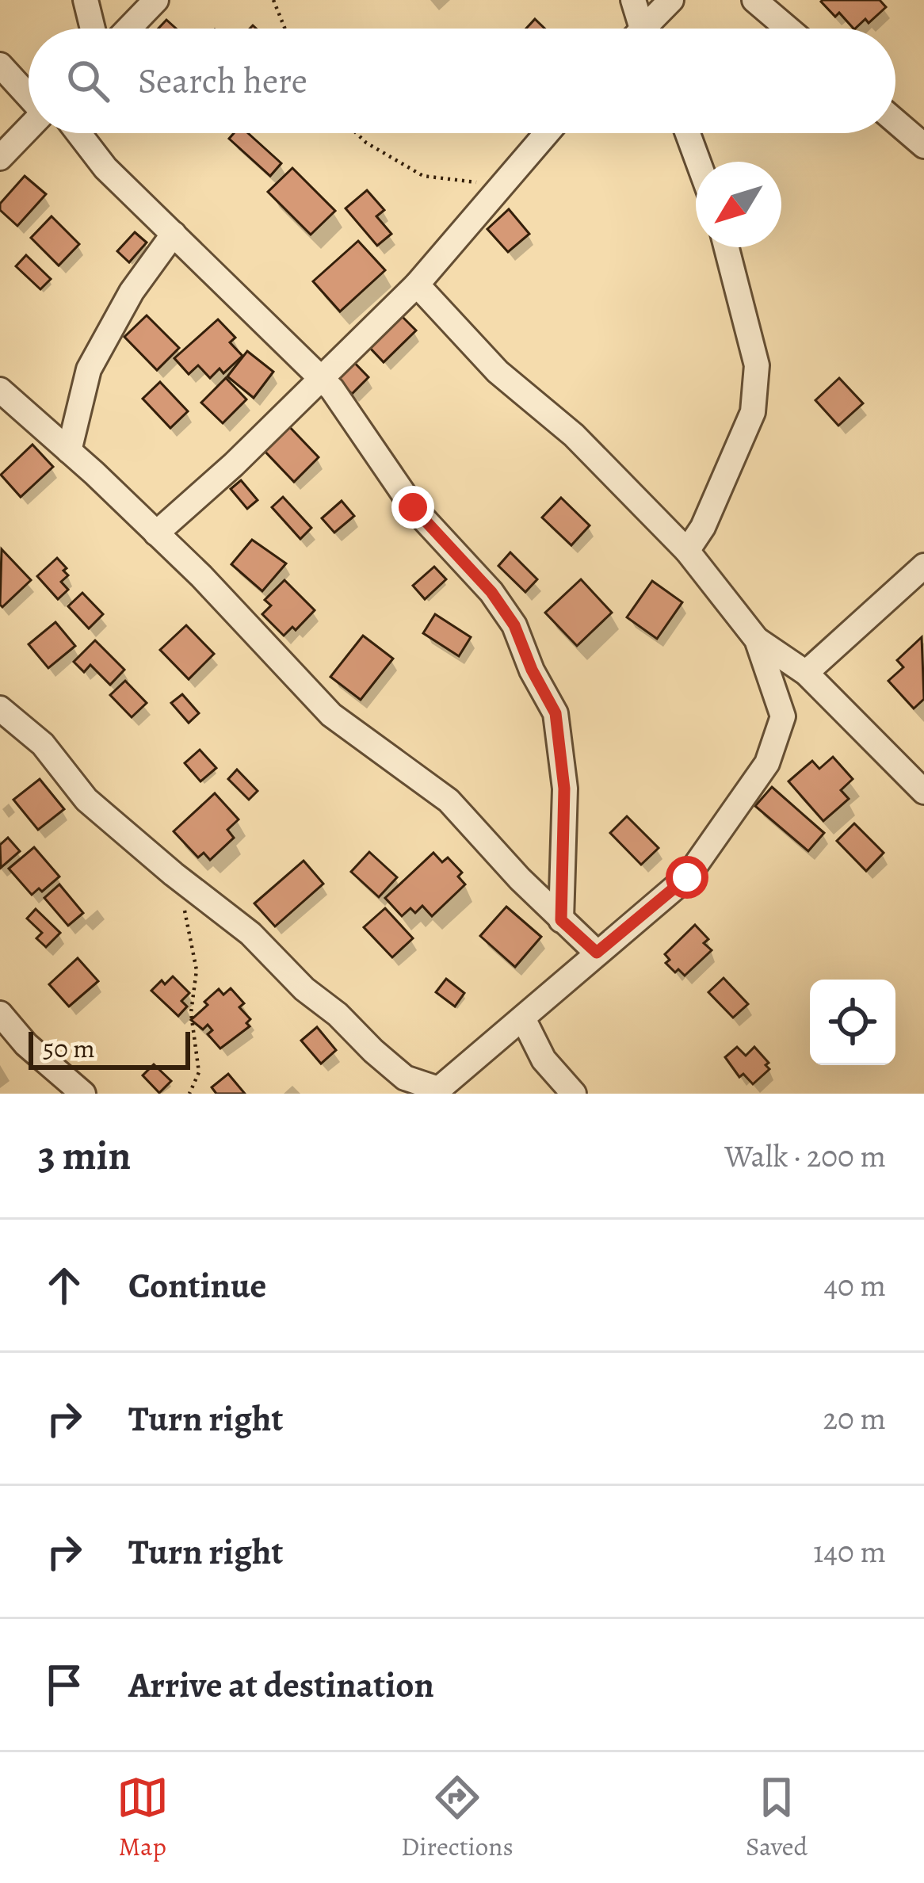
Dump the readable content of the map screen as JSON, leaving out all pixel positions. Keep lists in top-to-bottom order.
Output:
{
  "scale_bar": "50 m",
  "north": "bottom left",
  "page": {
    "search": "Search here",
    "scale": "50 m",
    "heading": ["3 min", "Walk · 200 m"],
    "list": [
      ["Continue", "40 m"],
      ["Turn right", "20 m"],
      ["Turn right", "140 m"],
      "Arrive at destination"
    ],
    "nav": ["Map", "Directions", "Saved"]
  }
}
